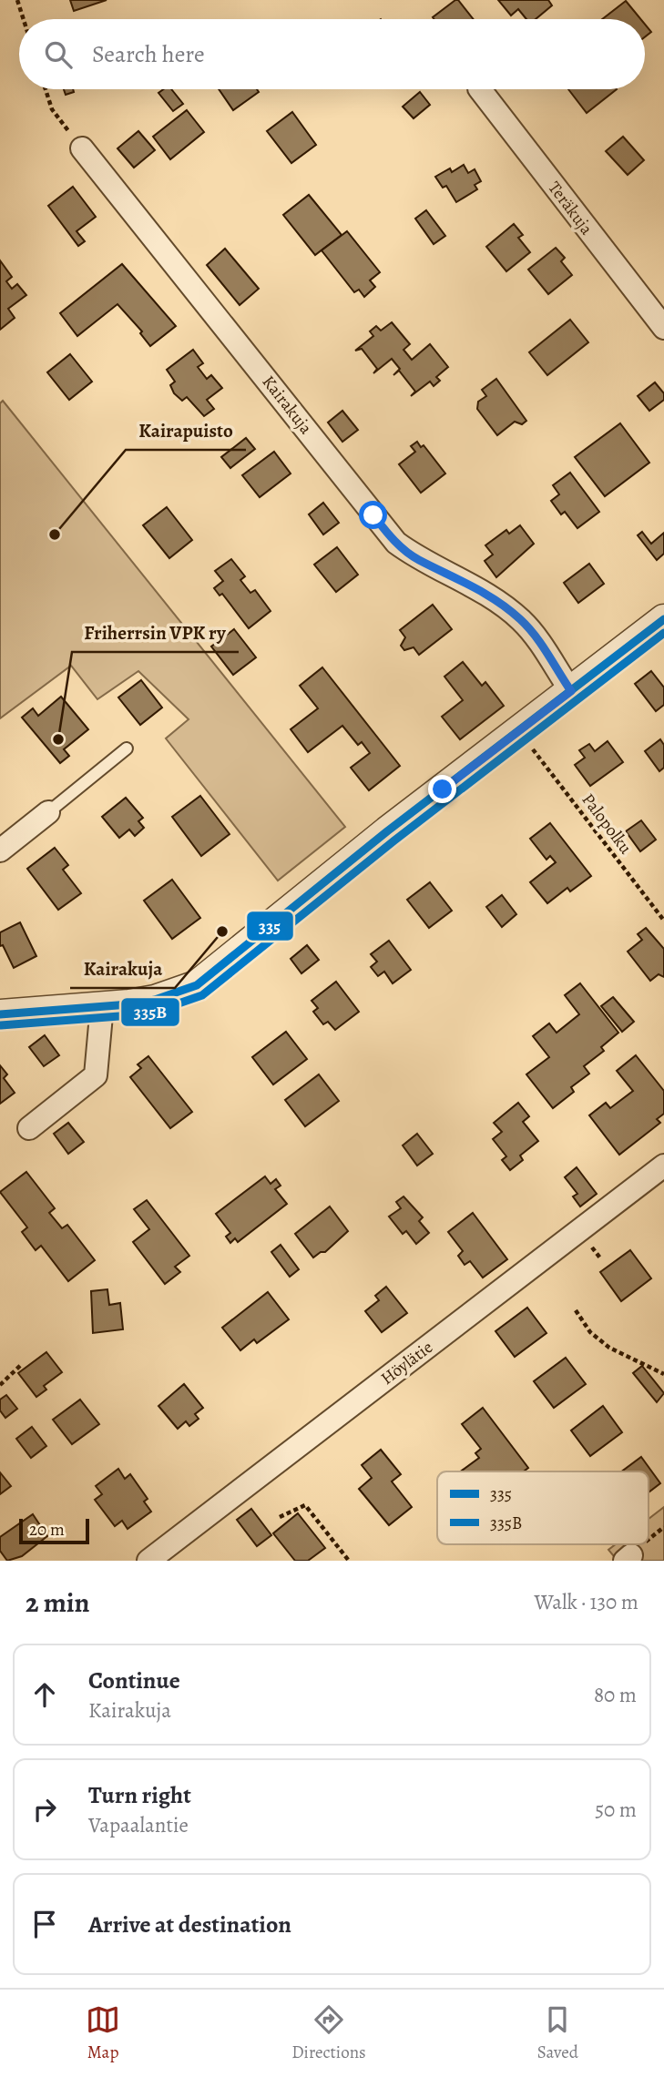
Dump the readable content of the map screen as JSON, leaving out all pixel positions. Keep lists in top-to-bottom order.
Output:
{
  "streets": {
    "street": ["Teräkuja", "Kairakuja", "Höylätie"],
    "path": ["Palopolku"]
  },
  "places": ["Kairapuisto", "Friherrsin VPK ry", "Kairakuja"],
  "lines": ["transit line 335", "transit line 335B"],
  "legend": ["335", "335B"],
  "scale_bar": "20 m",
  "page": {
    "search": "Search here",
    "scale": "20 m",
    "heading": ["2 min", "Walk · 130 m"],
    "list": [
      ["Continue", "Kairakuja", "80 m"],
      ["Turn right", "Vapaalantie", "50 m"],
      "Arrive at destination"
    ],
    "nav": ["Map", "Directions", "Saved"]
  }
}
